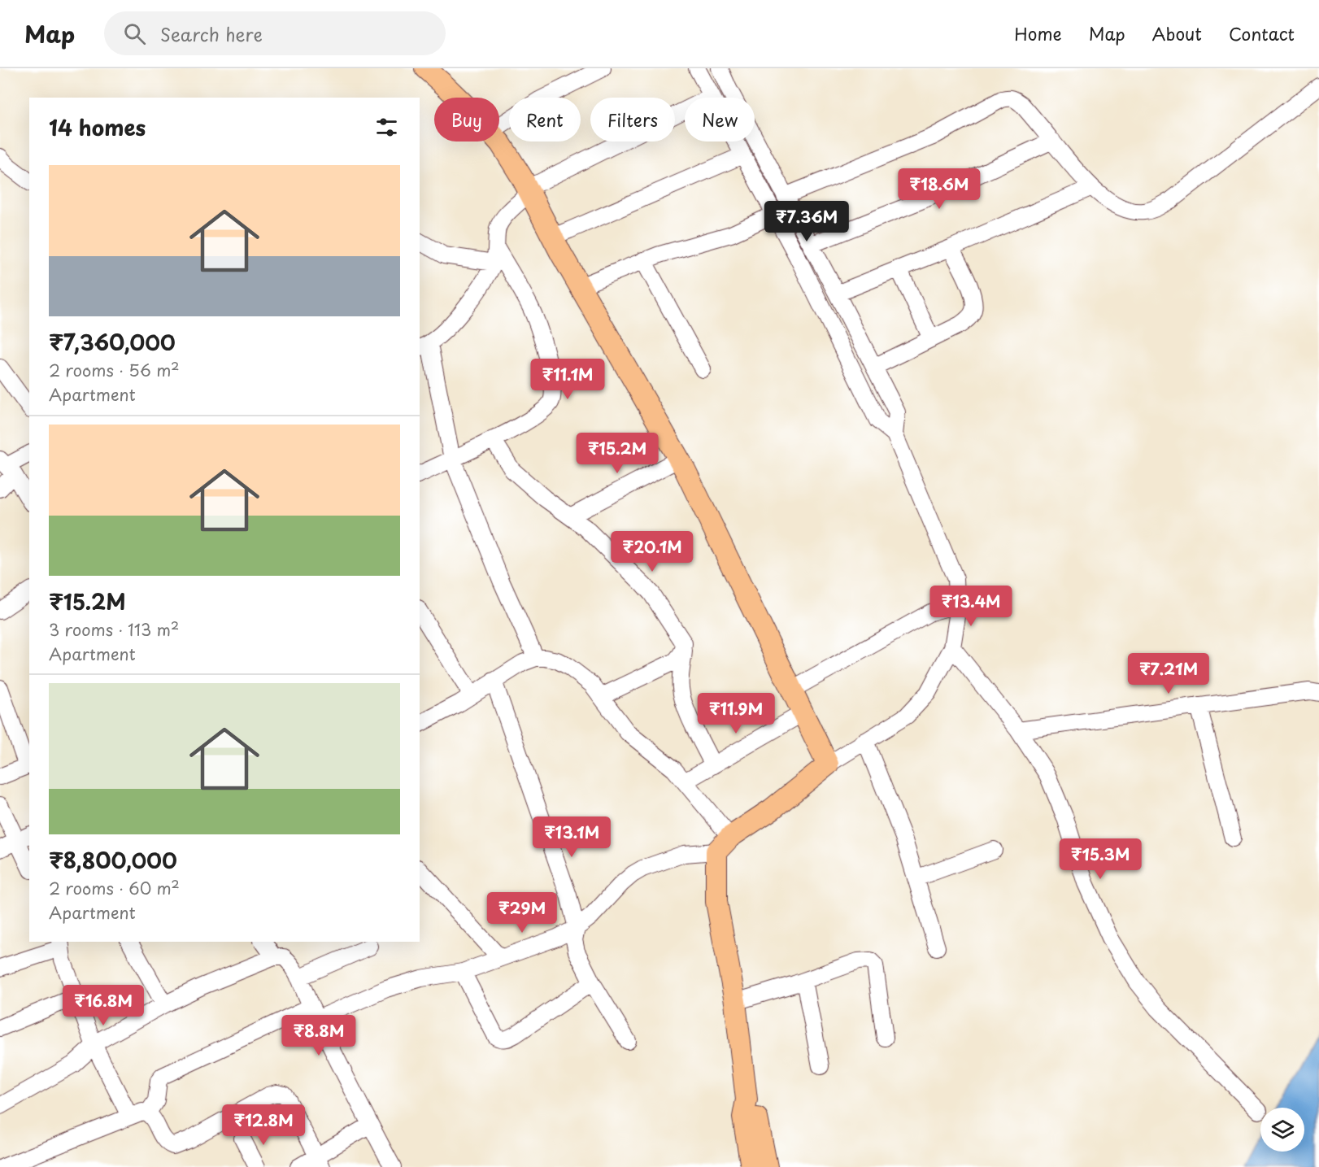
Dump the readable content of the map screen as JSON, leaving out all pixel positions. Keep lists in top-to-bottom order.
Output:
{
  "page": {
    "header": "Map",
    "search": "Search here",
    "nav": [
      "Home",
      "Map",
      "About",
      "Contact"
    ],
    "chip": [
      "Buy",
      "Rent",
      "Filters",
      "New"
    ],
    "heading": "14 homes",
    "list": [
      {
        "name": "₹7,360,000",
        "note": "2 rooms · 56 m² · Apartment"
      },
      {
        "name": "₹15.2M",
        "note": "3 rooms · 113 m² · Apartment"
      },
      {
        "name": "₹8,800,000",
        "note": "2 rooms · 60 m² · Apartment"
      }
    ],
    "price": [
      "₹18.6M",
      "₹7.36M",
      "₹11.1M",
      "₹15.2M",
      "₹20.1M",
      "₹13.4M",
      "₹7.21M",
      "₹11.9M",
      "₹13.1M",
      "₹15.3M",
      "₹29M",
      "₹16.8M",
      "₹8.8M",
      "₹12.8M"
    ]
  }
}
